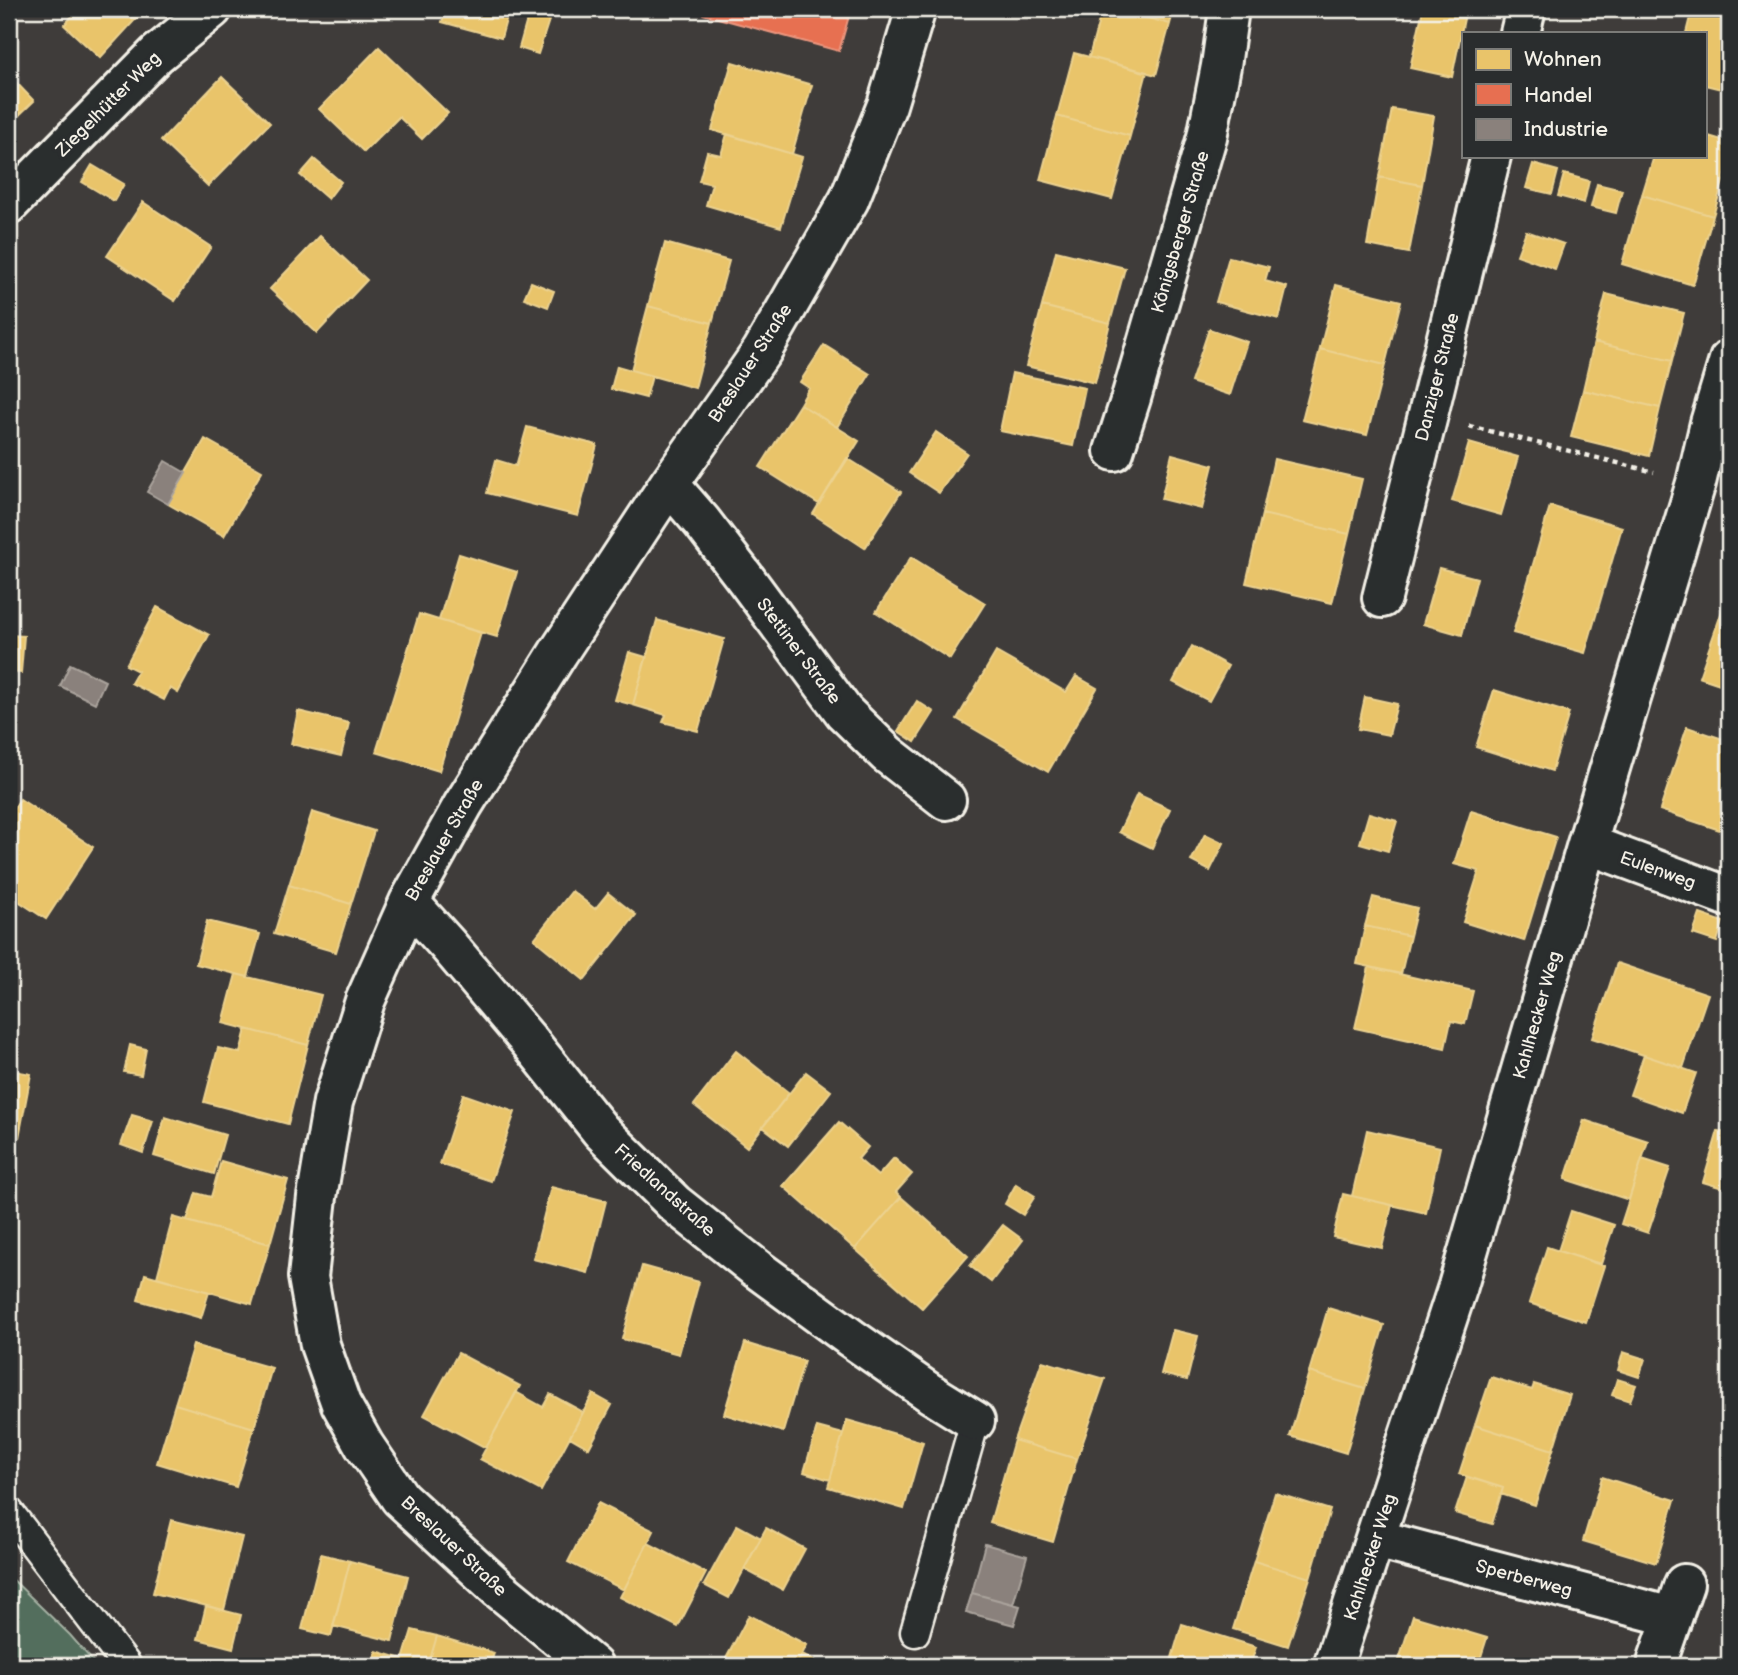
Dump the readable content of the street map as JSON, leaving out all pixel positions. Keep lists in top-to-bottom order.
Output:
{
  "streets": {
    "street": [
      "Ziegelhütter Weg",
      "Königsberger Straße",
      "Breslauer Straße",
      "Danziger Straße",
      "Stettiner Straße",
      "Eulenweg",
      "Kahlhecker Weg",
      "Friedlandstraße",
      "Sperberweg"
    ]
  },
  "crossings": [
    ["Breslauer Straße", "Stettiner Straße"],
    ["Breslauer Straße", "Friedlandstraße"],
    ["Eulenweg", "Kahlhecker Weg"],
    ["Kahlhecker Weg", "Sperberweg"]
  ],
  "legend": ["Wohnen", "Handel", "Industrie"]
}
